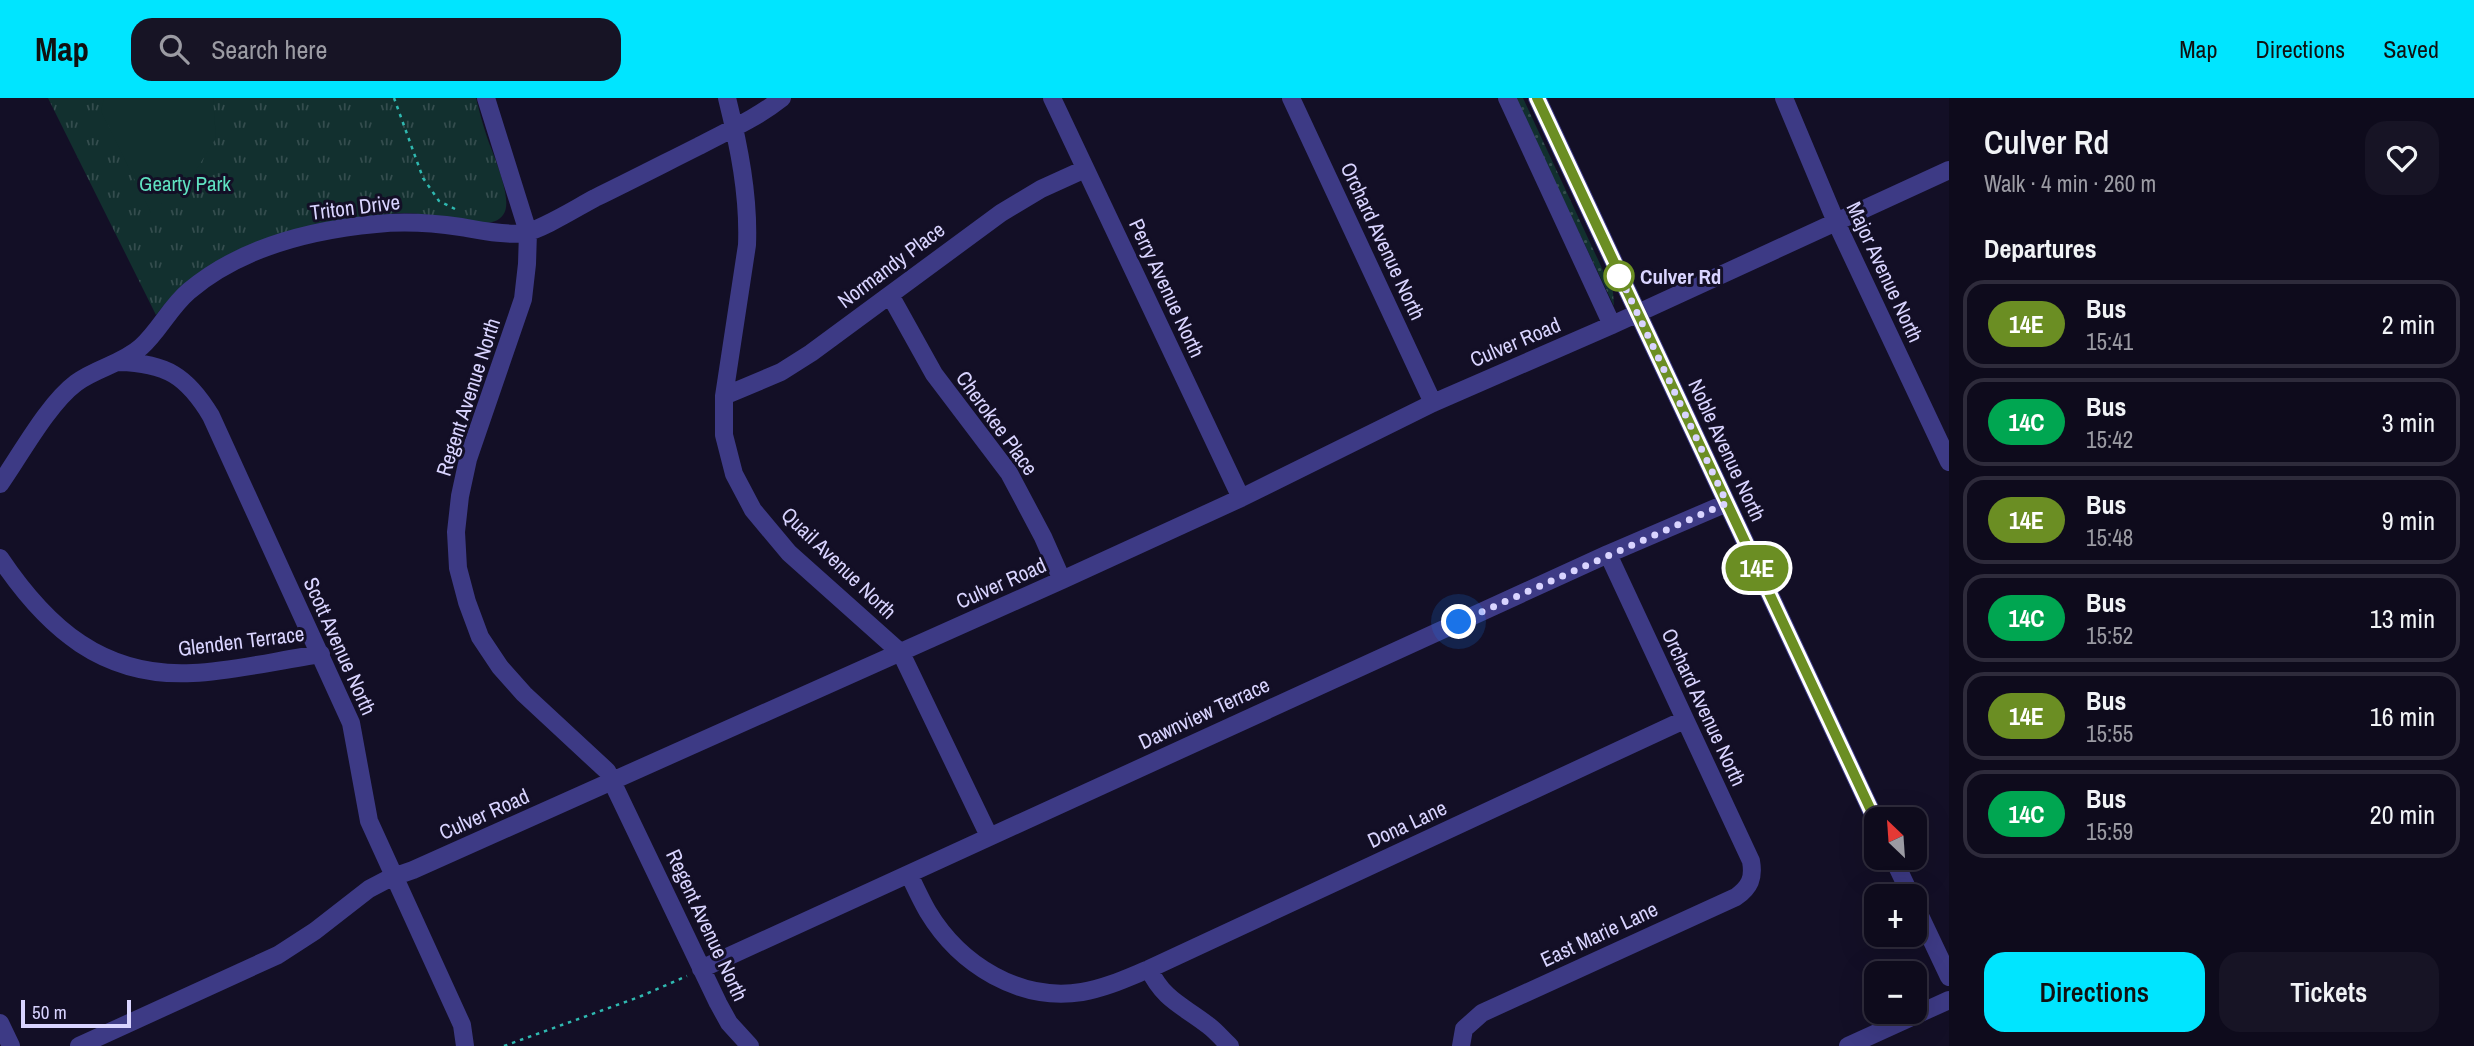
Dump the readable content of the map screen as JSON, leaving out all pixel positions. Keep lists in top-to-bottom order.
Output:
{
  "streets": {
    "street": [
      "Triton Drive",
      "Orchard Avenue North",
      "Normandy Place",
      "Major Avenue North",
      "Perry Avenue North",
      "Culver Road",
      "Regent Avenue North",
      "Cherokee Place",
      "Noble Avenue North",
      "Quail Avenue North",
      "Glenden Terrace",
      "Scott Avenue North",
      "Dawnview Terrace",
      "Dona Lane",
      "East Marie Lane"
    ]
  },
  "crossings": [
    ["Triton Drive", "Regent Avenue North"],
    ["Triton Drive", "Quail Avenue North"],
    ["Triton Drive", "Scott Avenue North"],
    ["Orchard Avenue North", "Culver Road"],
    ["Orchard Avenue North", "Dawnview Terrace"],
    ["Orchard Avenue North", "Dona Lane"],
    ["Orchard Avenue North", "East Marie Lane"],
    ["Normandy Place", "Perry Avenue North"],
    ["Normandy Place", "Cherokee Place"],
    ["Normandy Place", "Quail Avenue North"],
    ["Major Avenue North", "Culver Road"],
    ["Perry Avenue North", "Culver Road"],
    ["Culver Road", "Regent Avenue North"],
    ["Culver Road", "Cherokee Place"],
    ["Culver Road", "Noble Avenue North"],
    ["Culver Road", "Quail Avenue North"],
    ["Culver Road", "Scott Avenue North"],
    ["Regent Avenue North", "Dawnview Terrace"],
    ["Noble Avenue North", "Dawnview Terrace"],
    ["Quail Avenue North", "Dawnview Terrace"],
    ["Glenden Terrace", "Scott Avenue North"]
  ],
  "parks": ["Gearty Park"],
  "places": ["Culver Rd"],
  "lines": ["bus line 14E"],
  "scale_bar": "50 m",
  "north": "top left",
  "page": {
    "header": "Map",
    "search": "Search here",
    "nav": ["Map", "Directions", "Saved"],
    "on_map": "14E",
    "heading": [
      ["Culver Rd", "Walk · 4 min · 260 m"],
      "Departures"
    ],
    "list": [
      {
        "mark": "14E",
        "name": "Bus",
        "note": "15:41",
        "value": "2 min"
      },
      {
        "mark": "14C",
        "name": "Bus",
        "note": "15:42",
        "value": "3 min"
      },
      {
        "mark": "14E",
        "name": "Bus",
        "note": "15:48",
        "value": "9 min"
      },
      {
        "mark": "14C",
        "name": "Bus",
        "note": "15:52",
        "value": "13 min"
      },
      {
        "mark": "14E",
        "name": "Bus",
        "note": "15:55",
        "value": "16 min"
      },
      {
        "mark": "14C",
        "name": "Bus",
        "note": "15:59",
        "value": "20 min"
      }
    ],
    "map_buttons": ["+", "−"],
    "buttons": ["Directions", "Tickets"],
    "scale": "50 m"
  }
}
